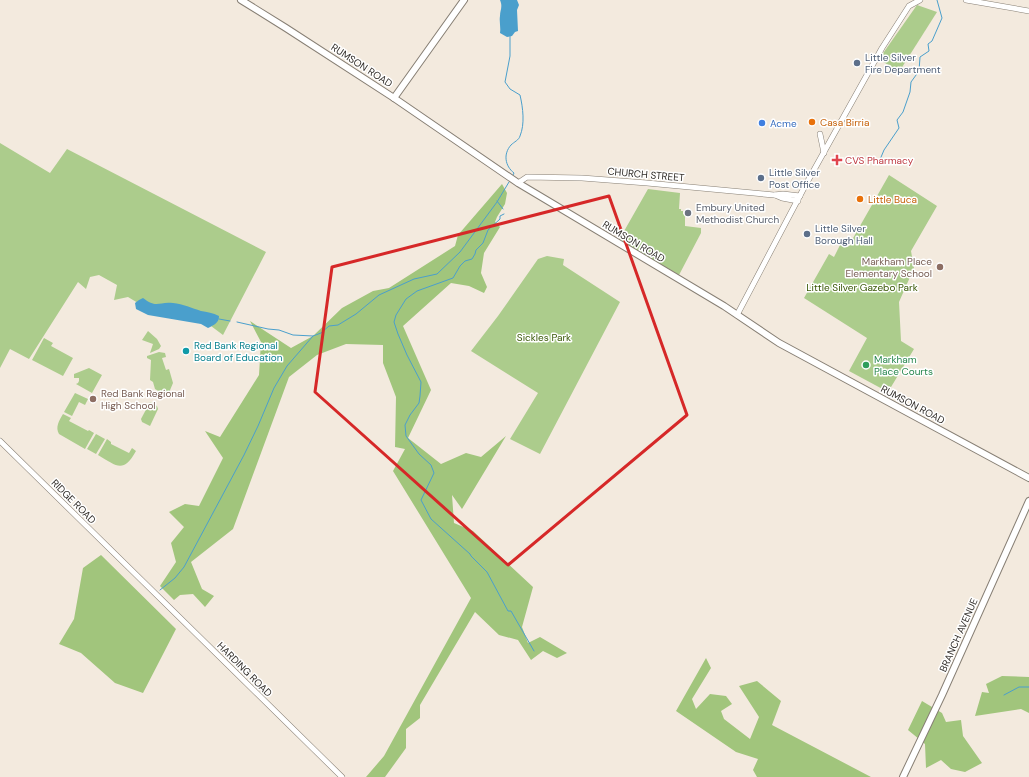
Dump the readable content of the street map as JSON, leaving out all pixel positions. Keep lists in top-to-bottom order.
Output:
{
  "streets": {
    "main road": ["RUMSON ROAD", "BRANCH AVENUE"],
    "street": ["CHURCH STREET", "RIDGE ROAD", "HARDING ROAD"]
  },
  "crossings": [
    ["RUMSON ROAD", "CHURCH STREET"],
    ["RIDGE ROAD", "HARDING ROAD"]
  ],
  "parks": ["Little Silver Gazebo Park", "Sickles Park"],
  "places": {
    "other": [
      "Little Silver Fire Department",
      "Casa Birria",
      "Acme",
      "Little Silver Post Office",
      "Little Buca",
      "Embury United Methodist Church",
      "Little Silver Borough Hall",
      "Markham Place Elementary School",
      "Red Bank Regional Board of Education",
      "Markham Place Courts",
      "Red Bank Regional High School"
    ],
    "health": ["CVS Pharmacy"]
  }
}
